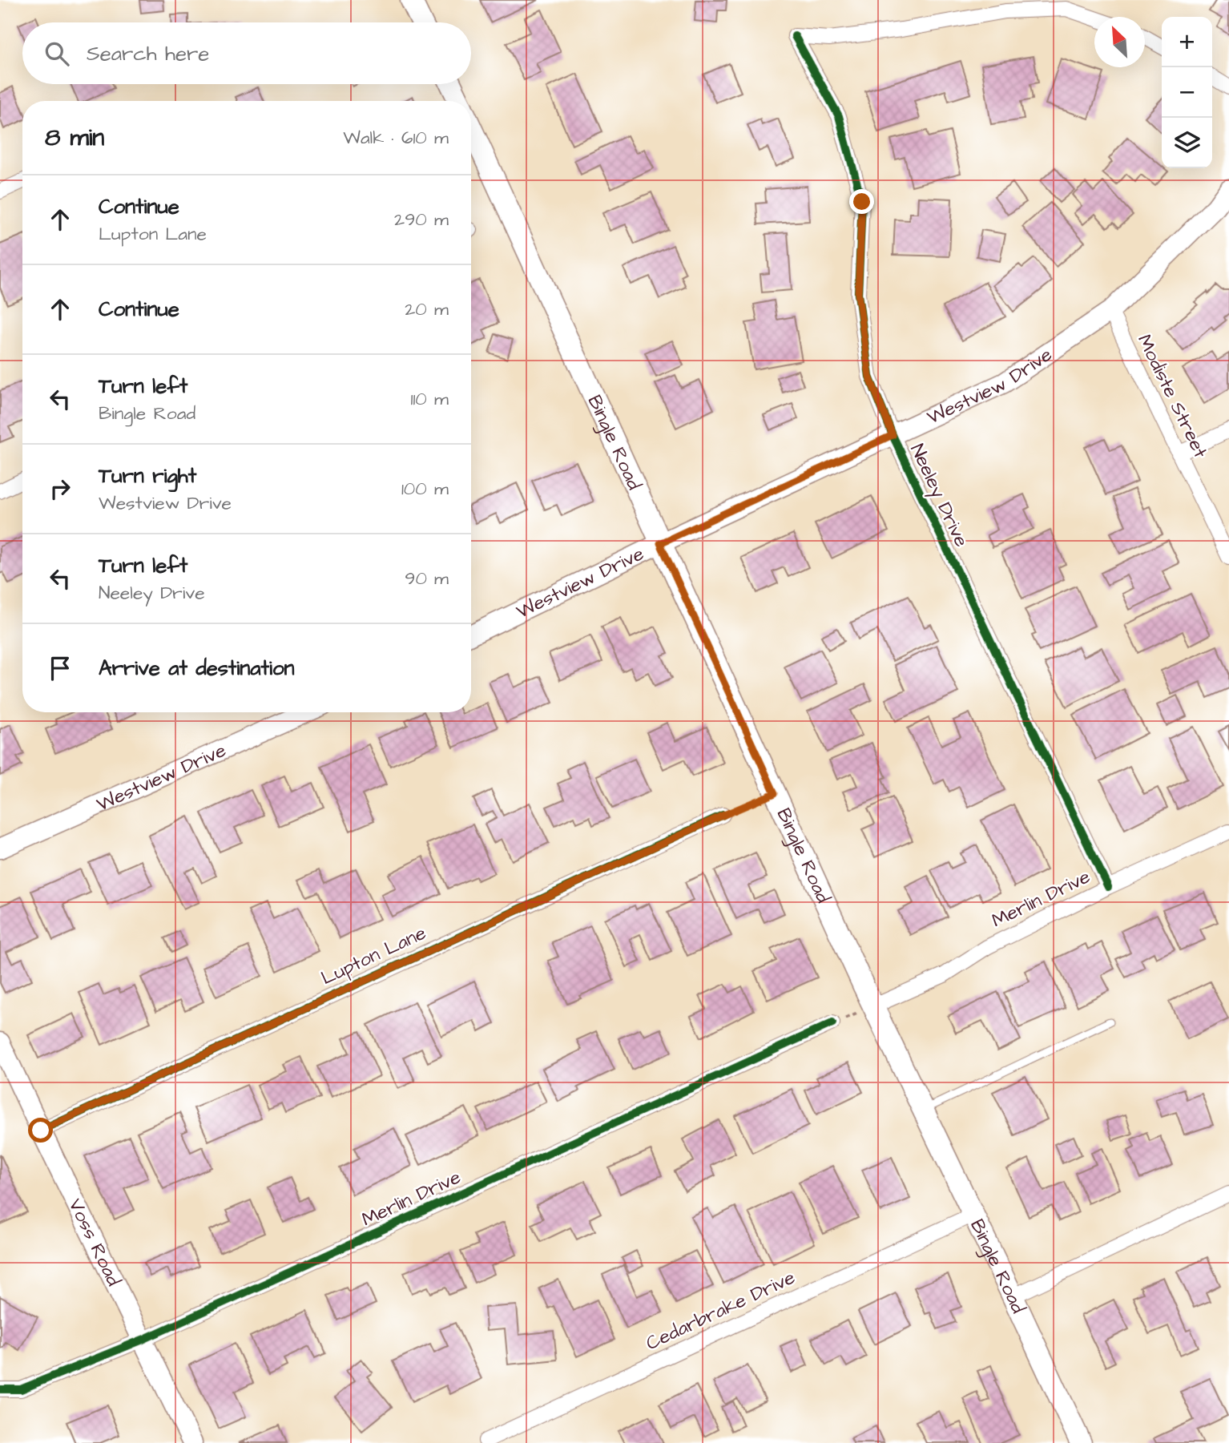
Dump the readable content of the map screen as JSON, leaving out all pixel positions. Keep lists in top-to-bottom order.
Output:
{
  "streets": {
    "main road": ["Westview Drive", "Bingle Road", "Voss Road"],
    "street": [
      "Modiste Street",
      "Neeley Drive",
      "Merlin Drive",
      "Lupton Lane",
      "Cedarbrake Drive"
    ]
  },
  "crossings": [
    ["Westview Drive", "Modiste Street"],
    ["Westview Drive", "Bingle Road"],
    ["Westview Drive", "Neeley Drive"],
    ["Bingle Road", "Merlin Drive"],
    ["Bingle Road", "Cedarbrake Drive"],
    ["Neeley Drive", "Merlin Drive"],
    ["Merlin Drive", "Voss Road"],
    ["Lupton Lane", "Voss Road"]
  ],
  "north": "top left",
  "page": {
    "map_buttons": ["+", "−"],
    "search": "Search here",
    "heading": ["8 min", "Walk · 610 m"],
    "list": [
      ["Continue", "Lupton Lane", "290 m"],
      ["Continue", "20 m"],
      ["Turn left", "Bingle Road", "110 m"],
      ["Turn right", "Westview Drive", "100 m"],
      ["Turn left", "Neeley Drive", "90 m"],
      "Arrive at destination"
    ]
  }
}
